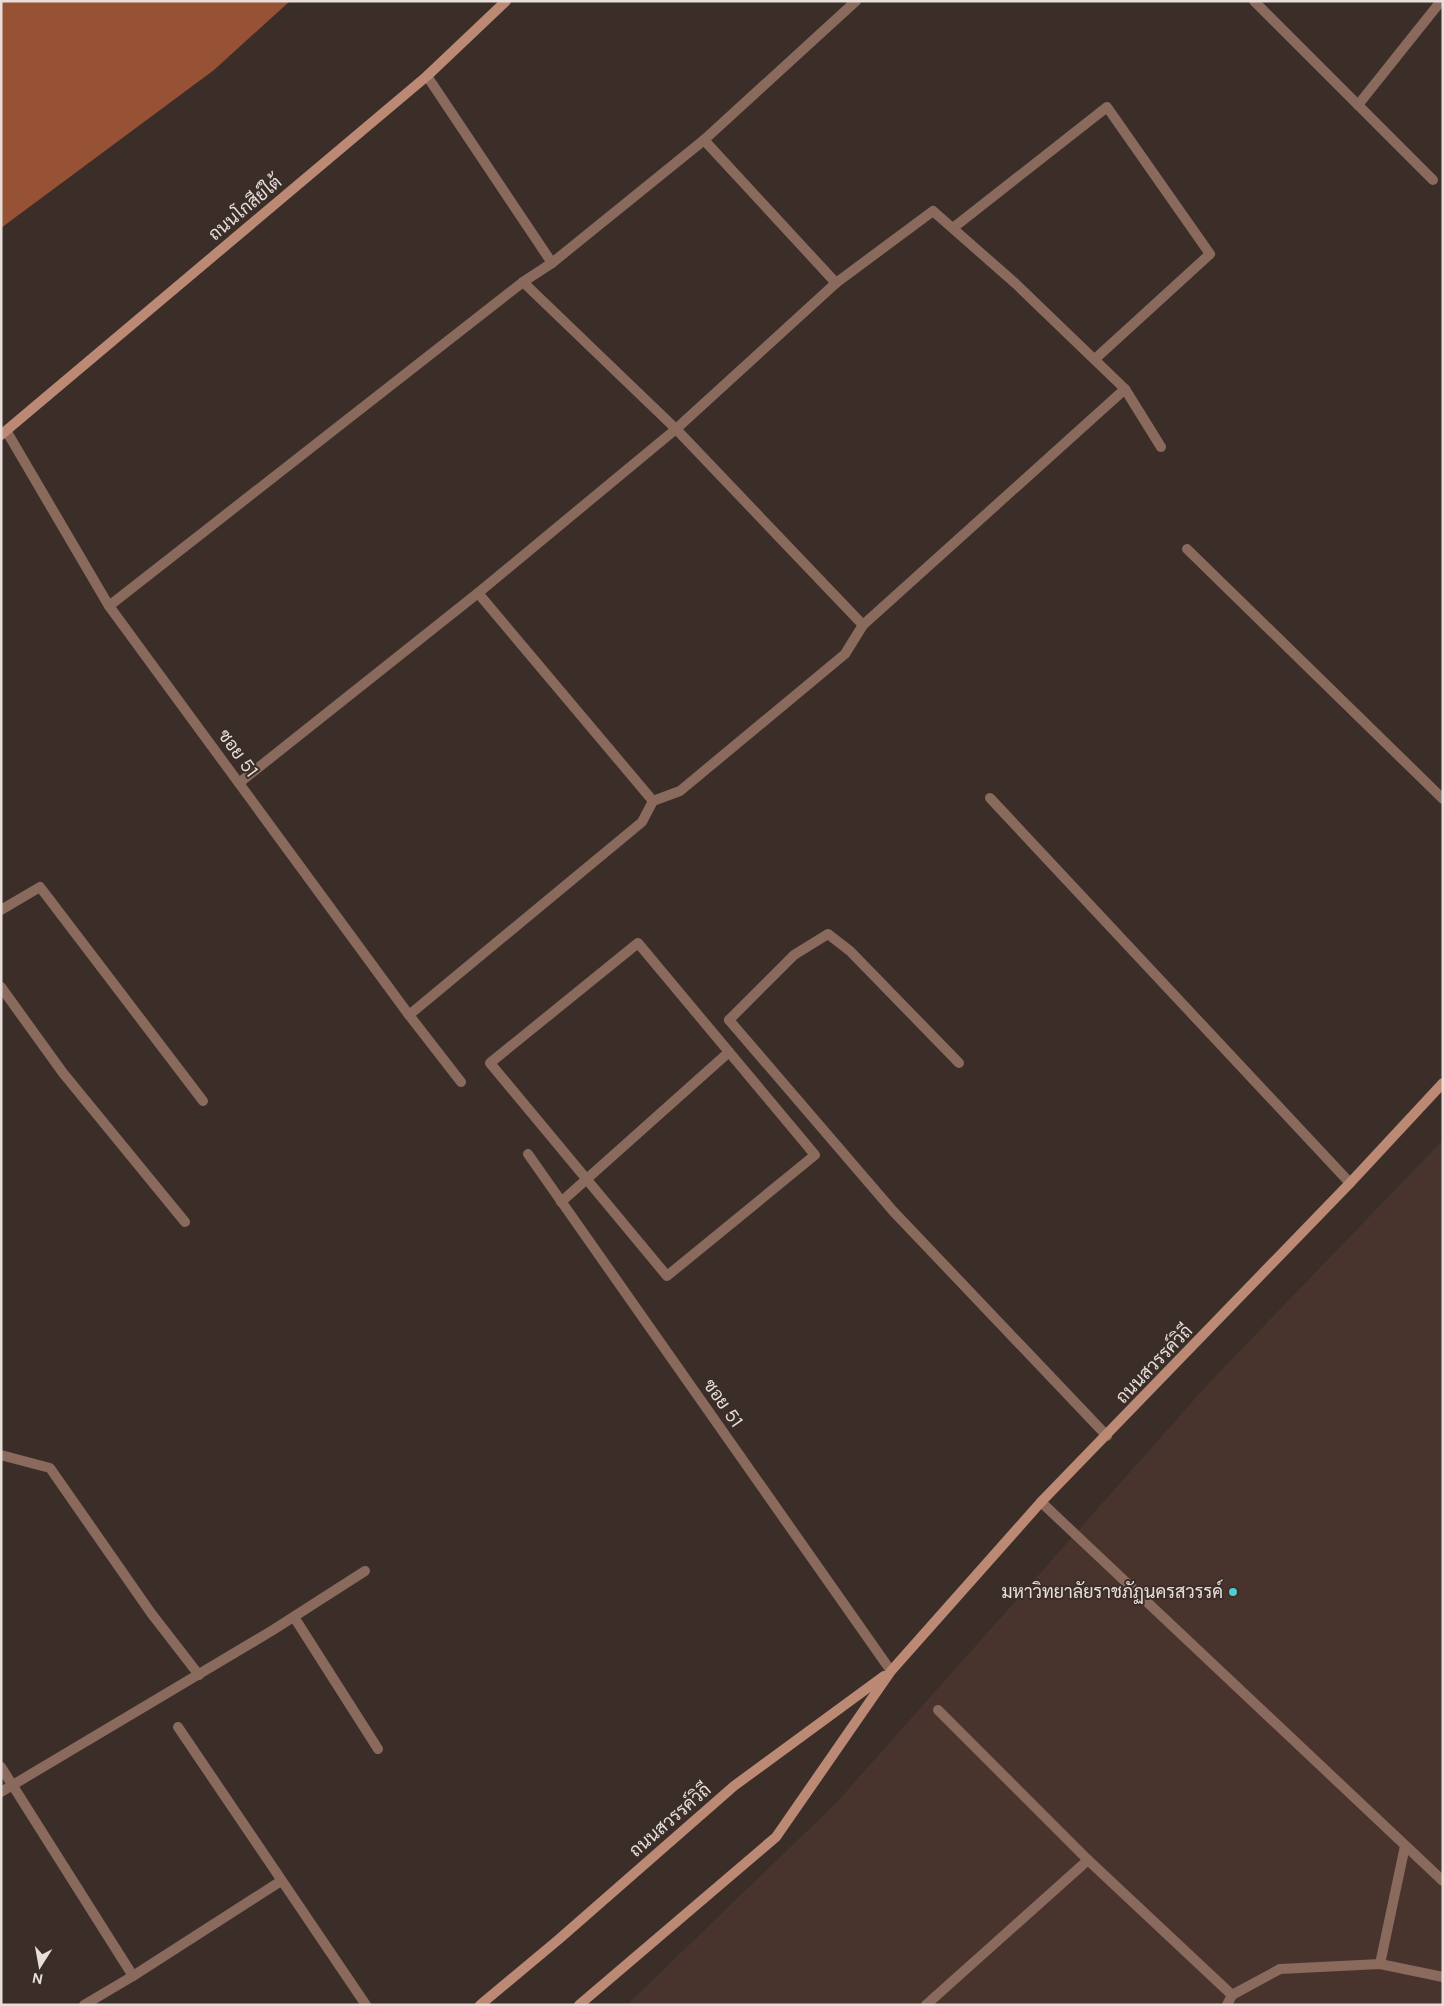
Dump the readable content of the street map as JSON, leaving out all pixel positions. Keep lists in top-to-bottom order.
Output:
{
  "streets": {
    "main road": ["ถนนโกสีย์ใต้", "ถนนสวรรค์วิถี"],
    "street": ["ซอย 51"]
  },
  "crossings": [
    ["ถนนโกสีย์ใต้", "ซอย 51"],
    ["ซอย 51", "ถนนสวรรค์วิถี"]
  ],
  "places": ["มหาวิทยาลัยราชภัฏนครสวรรค์"],
  "north": "bottom"
}
